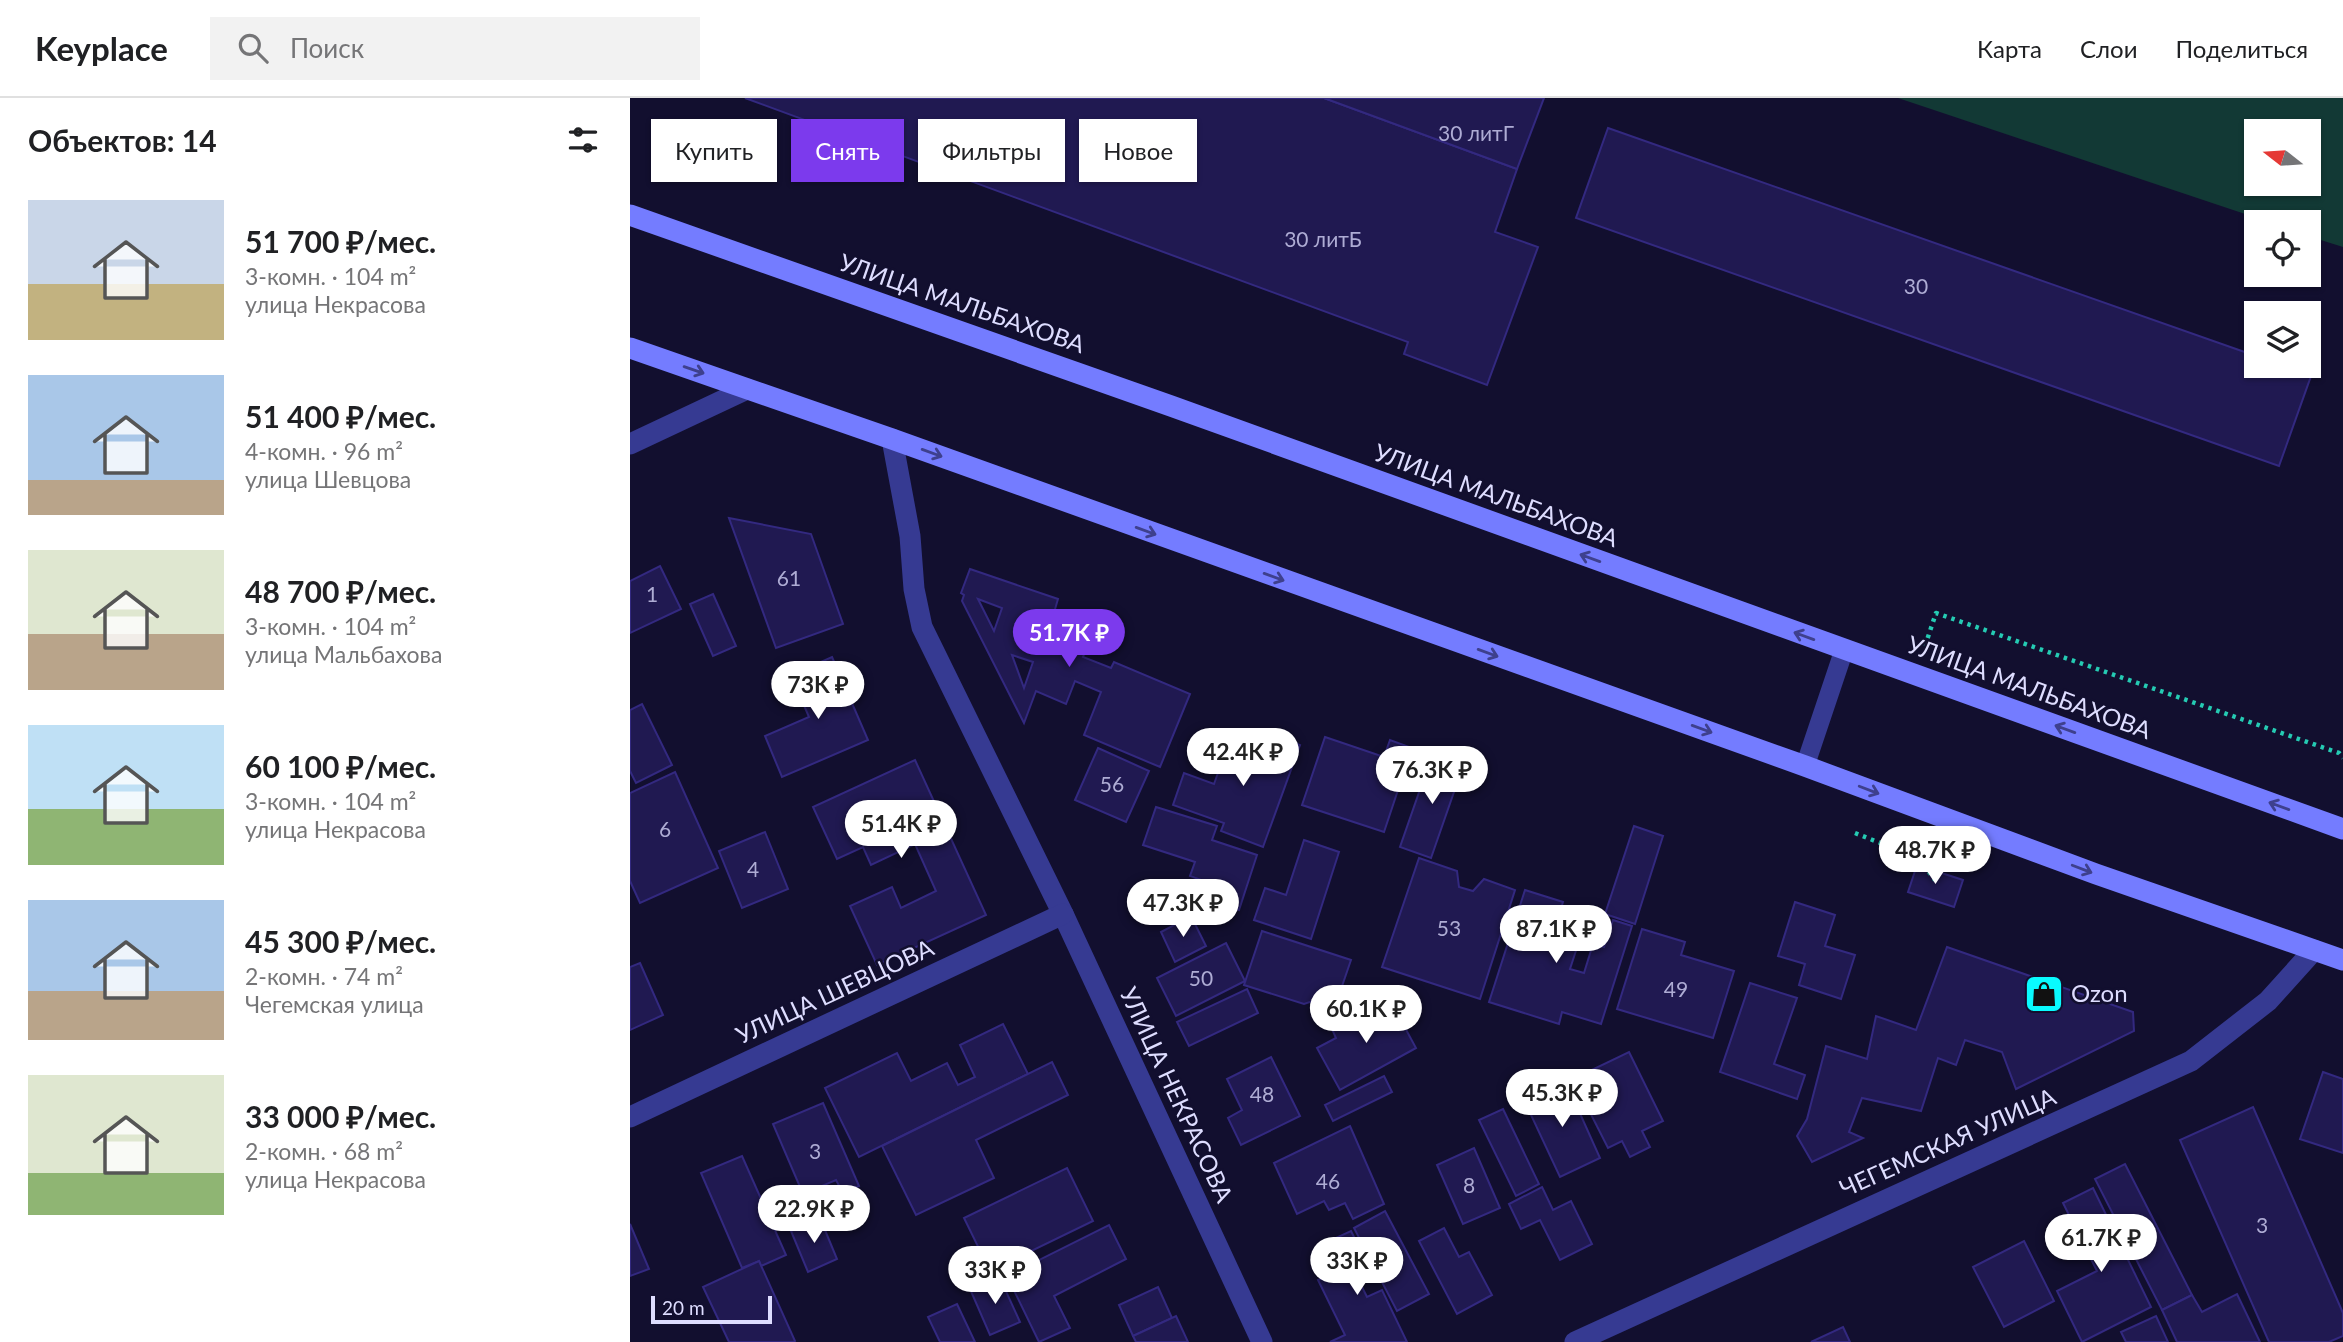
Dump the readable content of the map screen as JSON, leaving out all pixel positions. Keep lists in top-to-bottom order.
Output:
{
  "streets": {
    "main road": ["УЛИЦА МАЛЬБАХОВА"],
    "street": ["УЛИЦА ШЕВЦОВА", "УЛИЦА НЕКРАСОВА", "ЧЕГЕМСКАЯ УЛИЦА"]
  },
  "crossings": [
    ["УЛИЦА ШЕВЦОВА", "УЛИЦА НЕКРАСОВА"]
  ],
  "places": {
    "shop": ["Ozon"]
  },
  "house_numbers": [
    "30 литГ",
    "30 литБ",
    "30",
    "61",
    "1",
    "56",
    "6",
    "4",
    "53",
    "50",
    "49",
    "48",
    "3",
    "46",
    "8",
    "3"
  ],
  "scale_bar": "20 m",
  "north": "left",
  "page": {
    "header": "Keyplace",
    "search": "Поиск",
    "nav": ["Карта", "Слои", "Поделиться"],
    "heading": "Объектов: 14",
    "chip": [
      "Купить",
      "Снять",
      "Фильтры",
      "Новое"
    ],
    "list": [
      {
        "name": "51 700 ₽/мес.",
        "note": "3-комн. · 104 m² · улица Некрасова"
      },
      {
        "name": "51 400 ₽/мес.",
        "note": "4-комн. · 96 m² · улица Шевцова"
      },
      {
        "name": "48 700 ₽/мес.",
        "note": "3-комн. · 104 m² · улица Мальбахова"
      },
      {
        "name": "60 100 ₽/мес.",
        "note": "3-комн. · 104 m² · улица Некрасова"
      },
      {
        "name": "45 300 ₽/мес.",
        "note": "2-комн. · 74 m² · Чегемская улица"
      },
      {
        "name": "33 000 ₽/мес.",
        "note": "2-комн. · 68 m² · улица Некрасова"
      }
    ],
    "price": [
      "51.7K ₽",
      "73K ₽",
      "42.4K ₽",
      "76.3K ₽",
      "51.4K ₽",
      "48.7K ₽",
      "47.3K ₽",
      "87.1K ₽",
      "60.1K ₽",
      "45.3K ₽",
      "22.9K ₽",
      "61.7K ₽",
      "33K ₽",
      "33K ₽"
    ],
    "scale": "20 m"
  }
}
